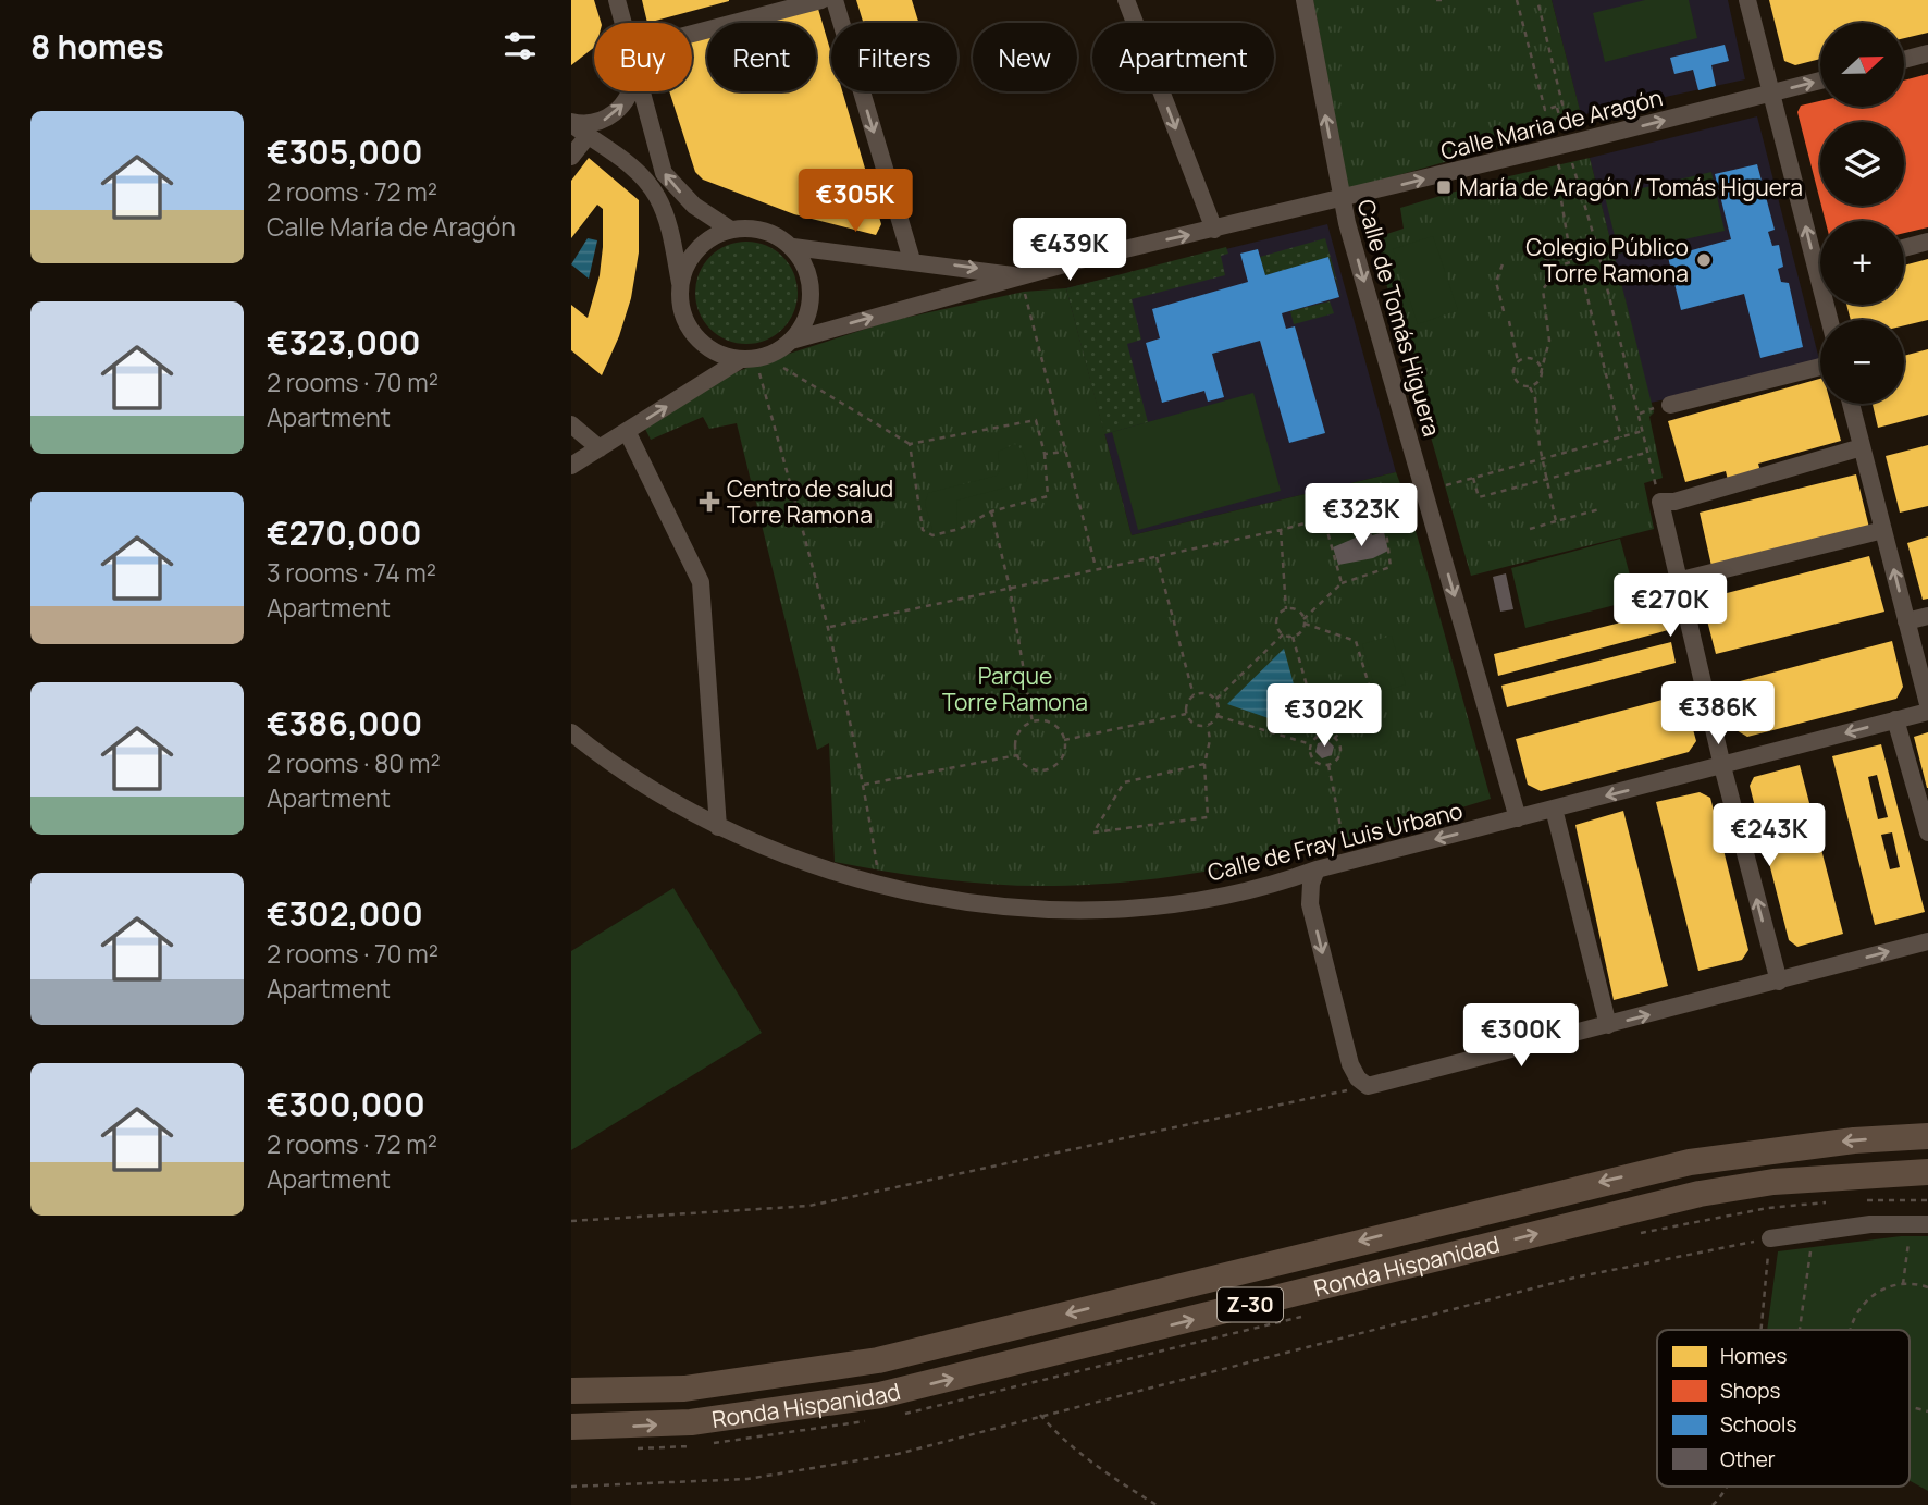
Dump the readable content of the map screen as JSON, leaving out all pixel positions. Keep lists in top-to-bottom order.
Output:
{
  "streets": {
    "highway": ["Ronda Hispanidad", "Z-30"],
    "street": ["Calle Maria de Aragón", "Calle de Tomás Higuera", "Calle de Fray Luis Urbano"]
  },
  "crossings": [
    ["Calle Maria de Aragón", "Calle de Tomás Higuera"],
    ["Calle de Tomás Higuera", "Calle de Fray Luis Urbano"]
  ],
  "one_way": ["Calle Maria de Aragón", "Calle de Fray Luis Urbano"],
  "parks": ["Parque Torre Ramona"],
  "places": {
    "transit": ["María de Aragón / Tomás Higuera"],
    "other": ["Colegio Público Torre Ramona"],
    "health": ["Centro de salud Torre Ramona"]
  },
  "legend": [
    "Homes",
    "Shops",
    "Schools",
    "Other"
  ],
  "north": "right",
  "page": {
    "heading": "8 homes",
    "map_buttons": ["+", "−"],
    "chip": [
      "Buy",
      "Rent",
      "Filters",
      "New",
      "Apartment"
    ],
    "list": [
      {
        "name": "€305,000",
        "note": "2 rooms · 72 m² · Calle María de Aragón"
      },
      {
        "name": "€323,000",
        "note": "2 rooms · 70 m² · Apartment"
      },
      {
        "name": "€270,000",
        "note": "3 rooms · 74 m² · Apartment"
      },
      {
        "name": "€386,000",
        "note": "2 rooms · 80 m² · Apartment"
      },
      {
        "name": "€302,000",
        "note": "2 rooms · 70 m² · Apartment"
      },
      {
        "name": "€300,000",
        "note": "2 rooms · 72 m² · Apartment"
      }
    ],
    "price": [
      "€305K",
      "€439K",
      "€323K",
      "€270K",
      "€386K",
      "€302K",
      "€243K",
      "€300K"
    ]
  }
}
